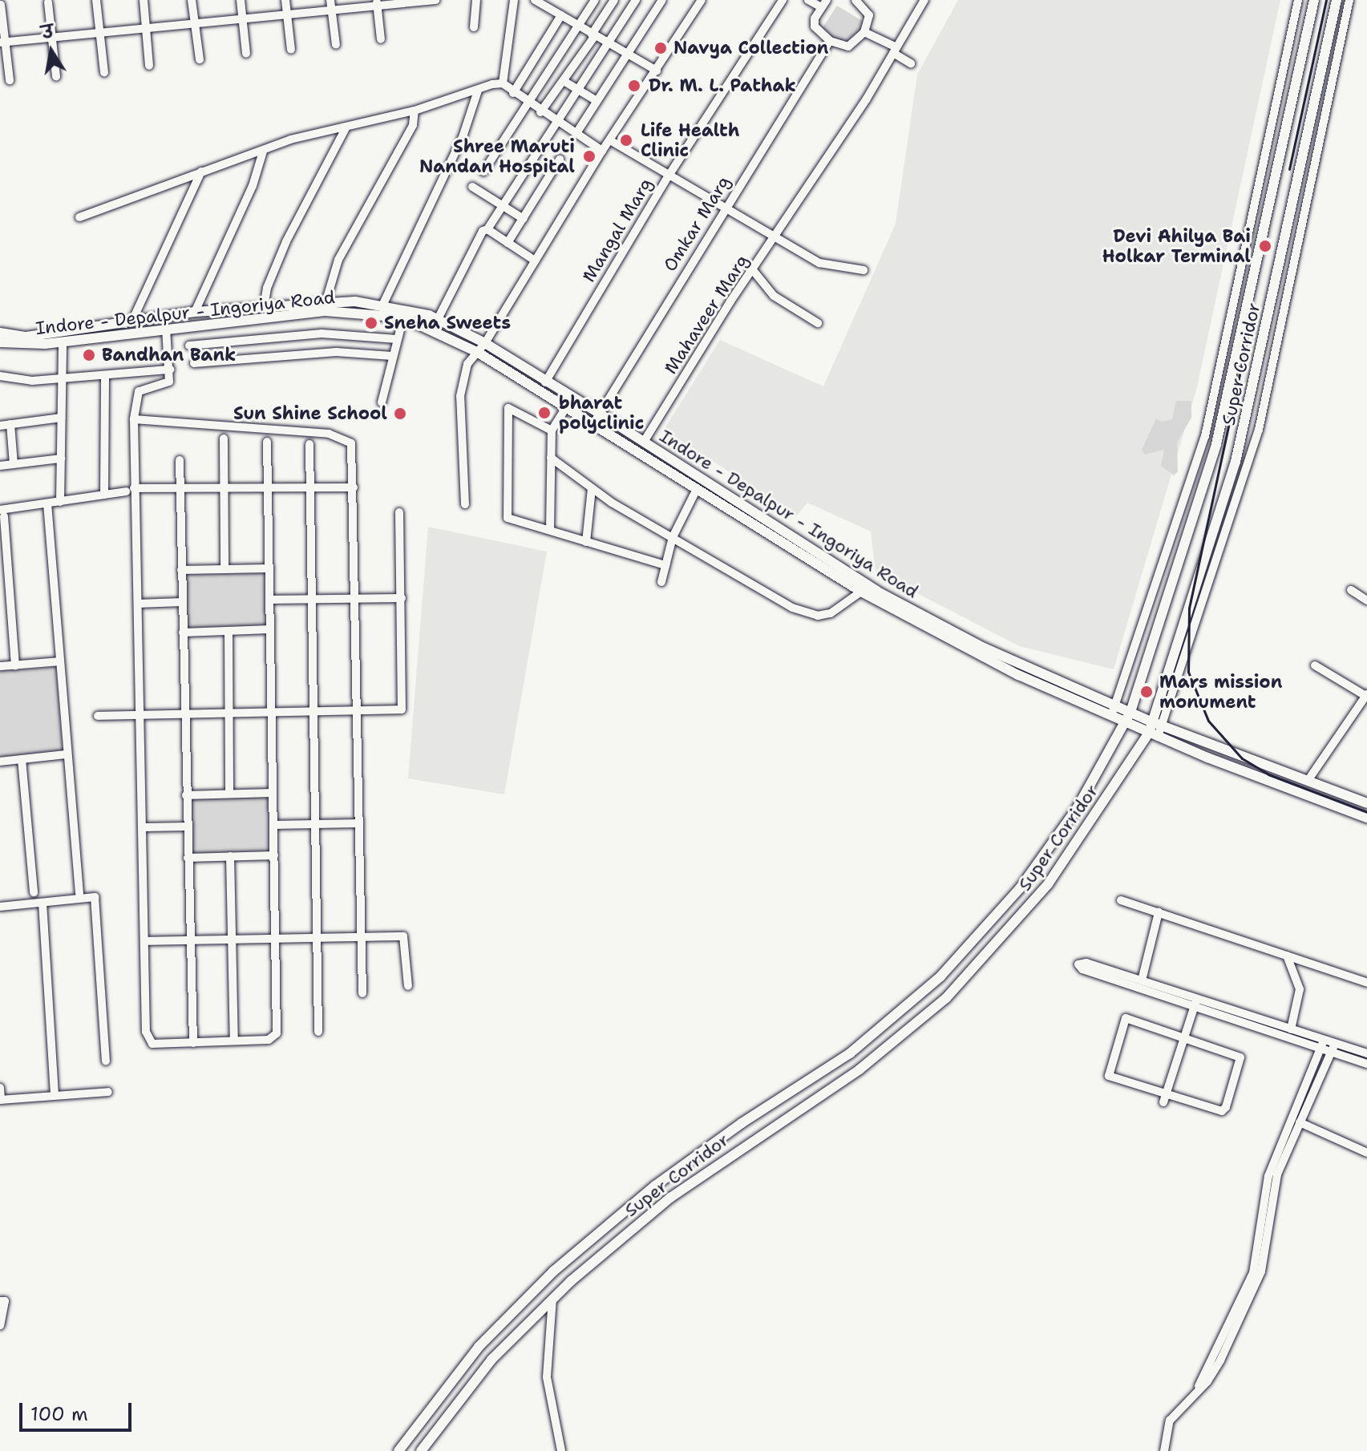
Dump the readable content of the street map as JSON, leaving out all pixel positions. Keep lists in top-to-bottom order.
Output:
{
  "streets": {
    "main road": ["Indore - Depalpur - Ingoriya Road", "Super Corridor"],
    "street": ["Omkar Marg", "Mangal Marg", "Mahaveer Marg"]
  },
  "crossings": [
    ["Omkar Marg", "Indore - Depalpur - Ingoriya Road"],
    ["Mangal Marg", "Indore - Depalpur - Ingoriya Road"],
    ["Indore - Depalpur - Ingoriya Road", "Mahaveer Marg"],
    ["Indore - Depalpur - Ingoriya Road", "Super Corridor"]
  ],
  "places": [
    "Navya Collection",
    "Dr. M. L. Pathak",
    "Life Health Clinic",
    "Shree Maruti Nandan Hospital",
    "Devi Ahilya Bai Holkar Terminal",
    "Sneha Sweets",
    "Bandhan Bank",
    "bharat polyclinic",
    "Sun Shine School",
    "Mars mission monument"
  ],
  "scale_bar": "100 m",
  "north": "top"
}
